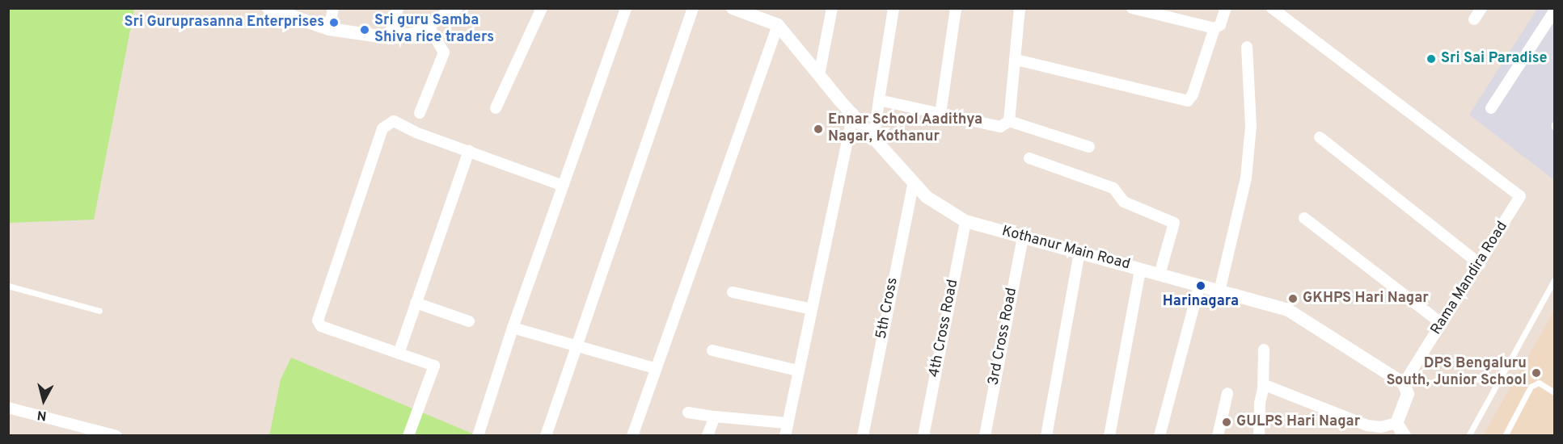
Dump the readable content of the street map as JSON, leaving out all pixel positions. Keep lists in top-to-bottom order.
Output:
{
  "streets": {
    "street": [
      "Kothanur Main Road",
      "Rama Mandira Road",
      "5th Cross",
      "4th Cross Road",
      "3rd Cross Road"
    ]
  },
  "crossings": [
    ["Kothanur Main Road", "Rama Mandira Road"],
    ["Kothanur Main Road", "5th Cross"],
    ["Kothanur Main Road", "4th Cross Road"],
    ["Kothanur Main Road", "3rd Cross Road"]
  ],
  "places": [
    "Sri Guruprasanna Enterprises",
    "Sri guru Samba Shiva rice traders",
    "Sri Sai Paradise",
    "Ennar School Aadithya Nagar, Kothanur",
    "Harinagara",
    "GKHPS Hari Nagar",
    "DPS Bengaluru South, Junior School",
    "GULPS Hari Nagar"
  ],
  "north": "bottom"
}
